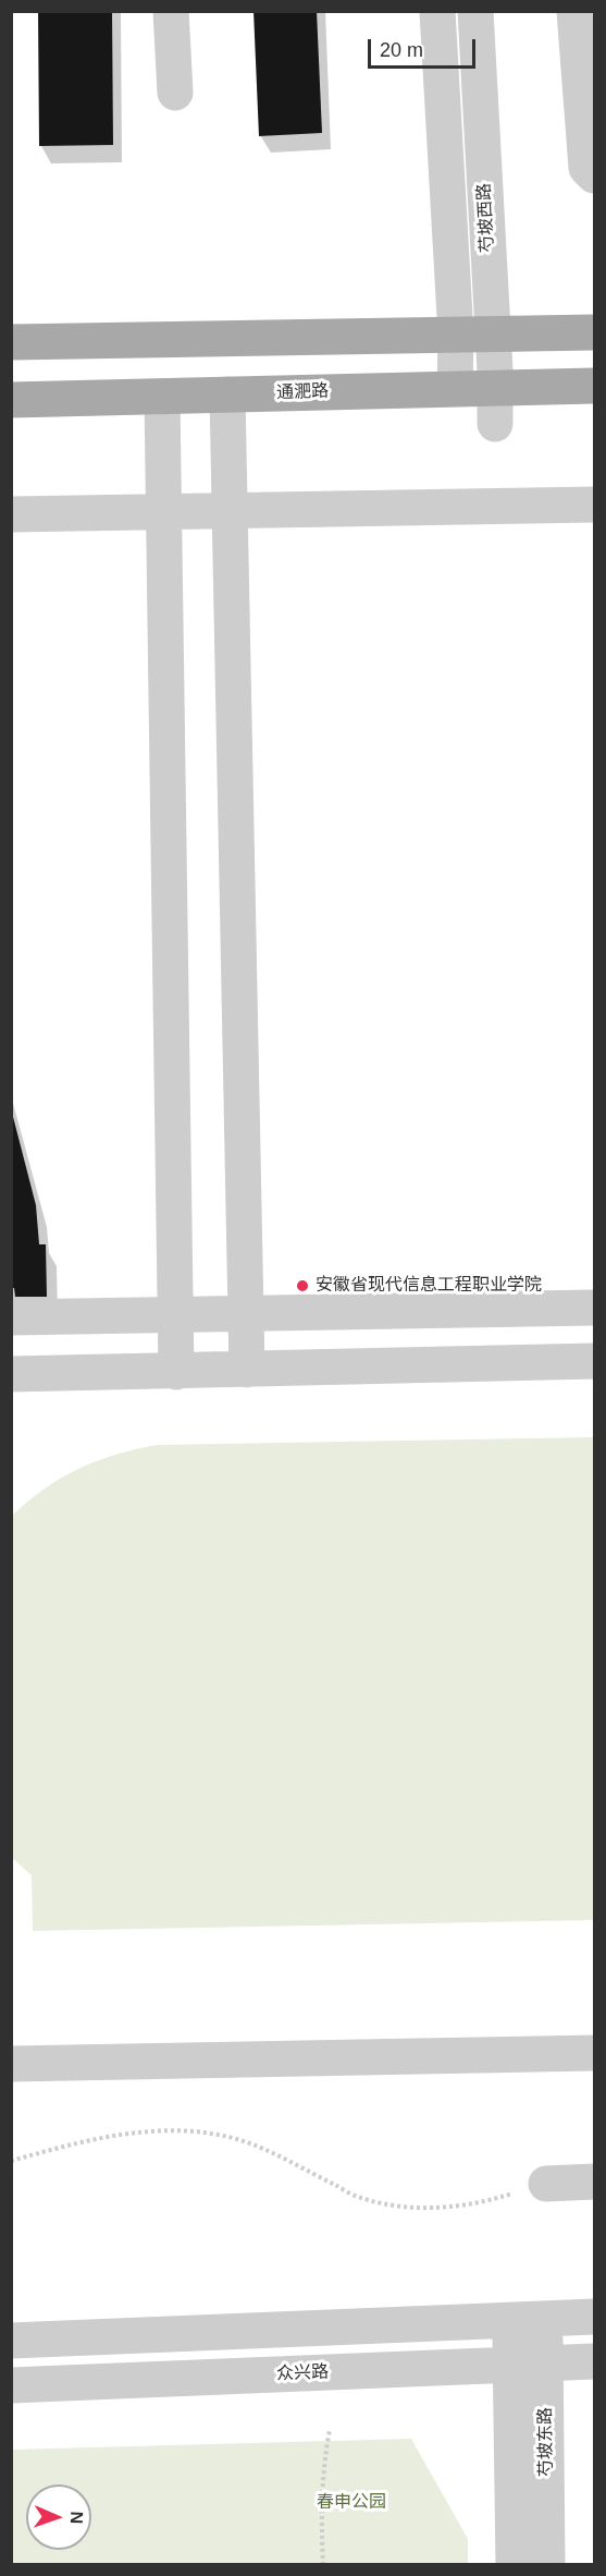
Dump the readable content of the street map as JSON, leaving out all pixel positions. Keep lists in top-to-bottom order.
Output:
{
  "streets": {
    "main road": ["通淝路"],
    "street": ["芍坡西路", "众兴路", "芍坡东路"]
  },
  "crossings": [
    ["芍坡西路", "通淝路"],
    ["众兴路", "芍坡东路"]
  ],
  "parks": ["春申公园"],
  "places": ["安徽省现代信息工程职业学院"],
  "scale_bar": "20 m",
  "north": "right"
}
